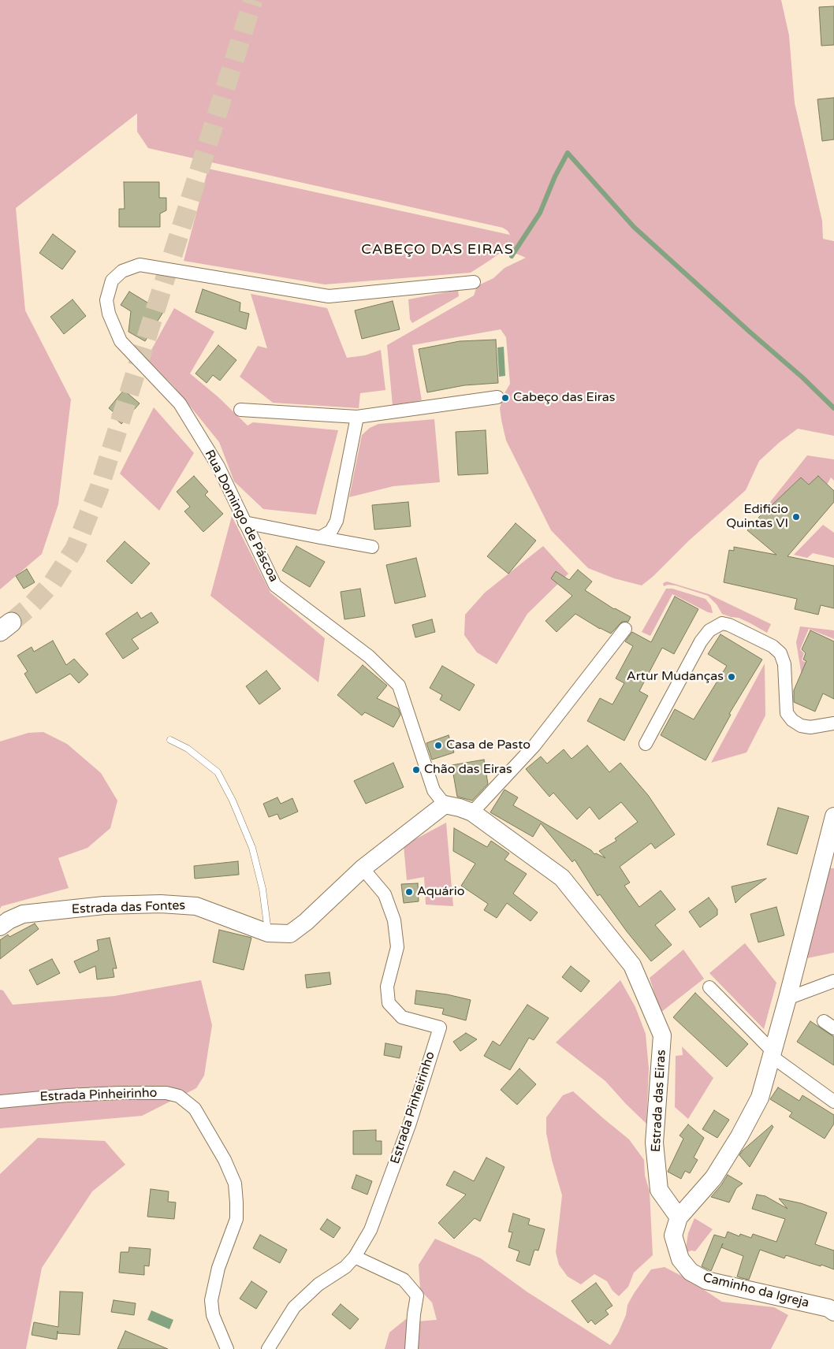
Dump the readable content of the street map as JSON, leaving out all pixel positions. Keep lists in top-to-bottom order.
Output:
{
  "streets": {
    "street": [
      "Rua Domingo de Páscoa",
      "Estrada das Fontes",
      "Estrada Pinheirinho",
      "Estrada das Eiras",
      "Caminho da Igreja"
    ]
  },
  "crossings": [
    ["Rua Domingo de Páscoa", "Estrada das Fontes"],
    ["Rua Domingo de Páscoa", "Estrada das Eiras"],
    ["Estrada das Fontes", "Estrada Pinheirinho"],
    ["Estrada das Fontes", "Estrada das Eiras"],
    ["Estrada das Eiras", "Caminho da Igreja"]
  ],
  "districts": ["CABEÇO DAS EIRAS"],
  "places": [
    "Cabeço das Eiras",
    "Edificio Quintas VI",
    "Artur Mudanças",
    "Casa de Pasto",
    "Chão das Eiras",
    "Aquário"
  ]
}
